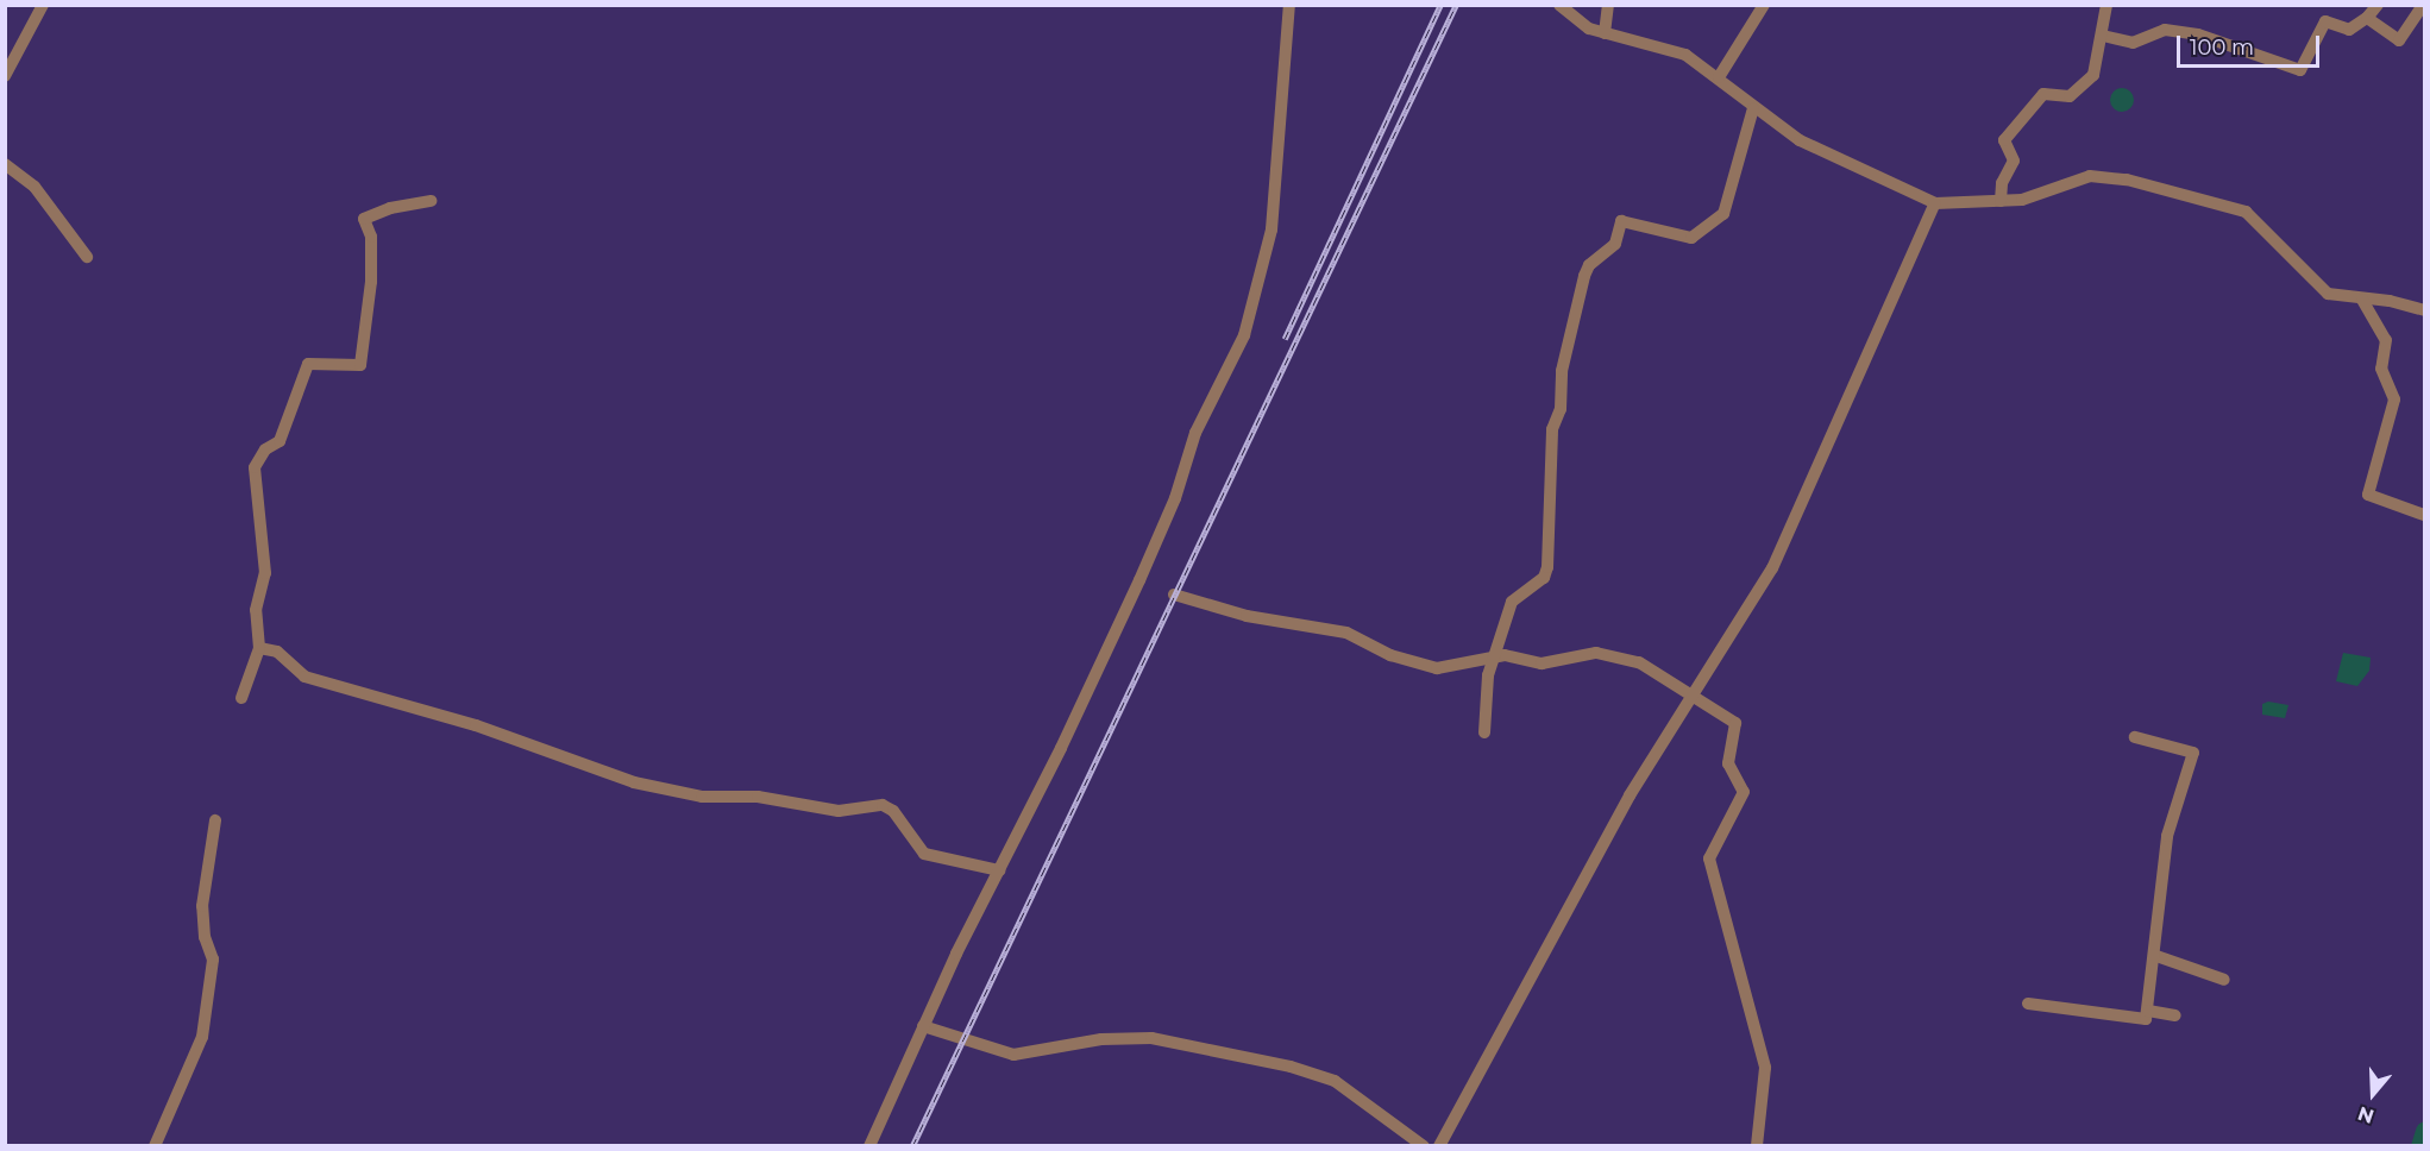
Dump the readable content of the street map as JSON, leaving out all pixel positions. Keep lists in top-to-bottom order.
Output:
{
  "scale_bar": "100 m",
  "north": "bottom"
}
